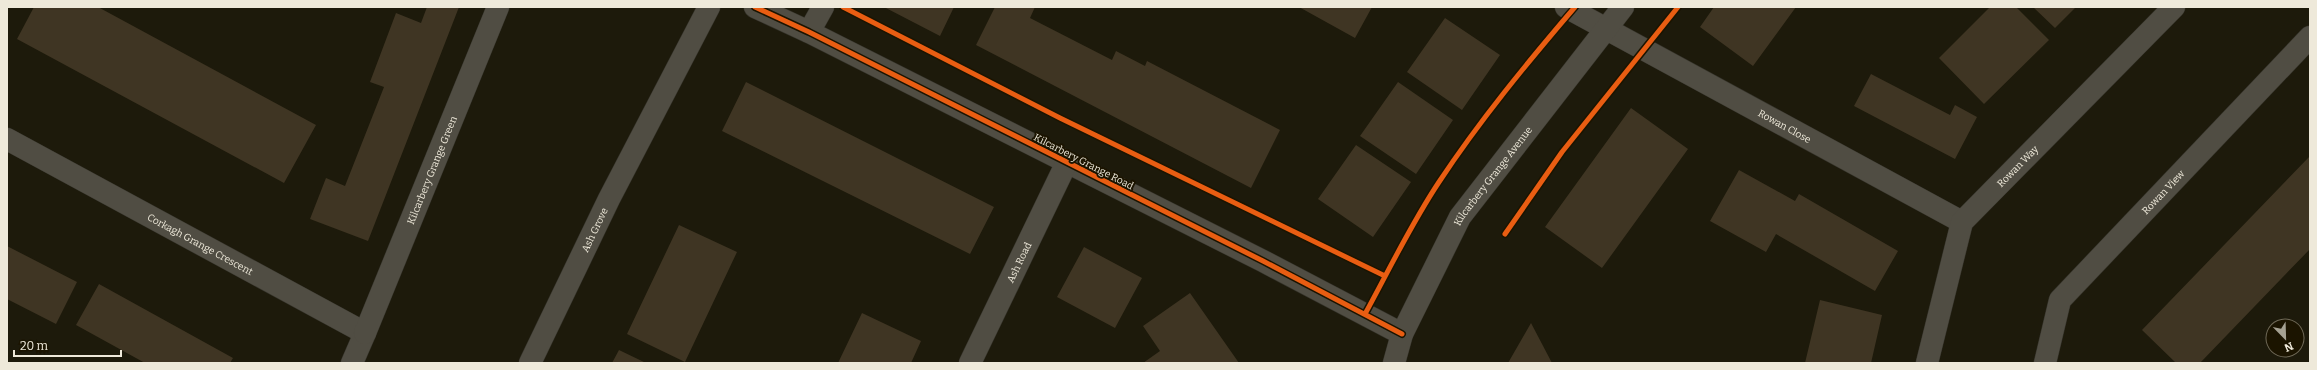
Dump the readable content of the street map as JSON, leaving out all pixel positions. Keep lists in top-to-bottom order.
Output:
{
  "streets": {
    "street": [
      "Rowan Close",
      "Kilcarbery Grange Road",
      "Rowan Way",
      "Kilcarbery Grange Green",
      "Kilcarbery Grange Avenue",
      "Rowan View",
      "Ash Grove",
      "Corkagh Grange Crescent",
      "Ash Road"
    ]
  },
  "crossings": [
    ["Rowan Close", "Rowan Way"],
    ["Rowan Close", "Kilcarbery Grange Avenue"],
    ["Kilcarbery Grange Road", "Kilcarbery Grange Avenue"],
    ["Kilcarbery Grange Road", "Ash Road"],
    ["Kilcarbery Grange Green", "Corkagh Grange Crescent"]
  ],
  "scale_bar": "20 m",
  "north": "bottom right"
}
